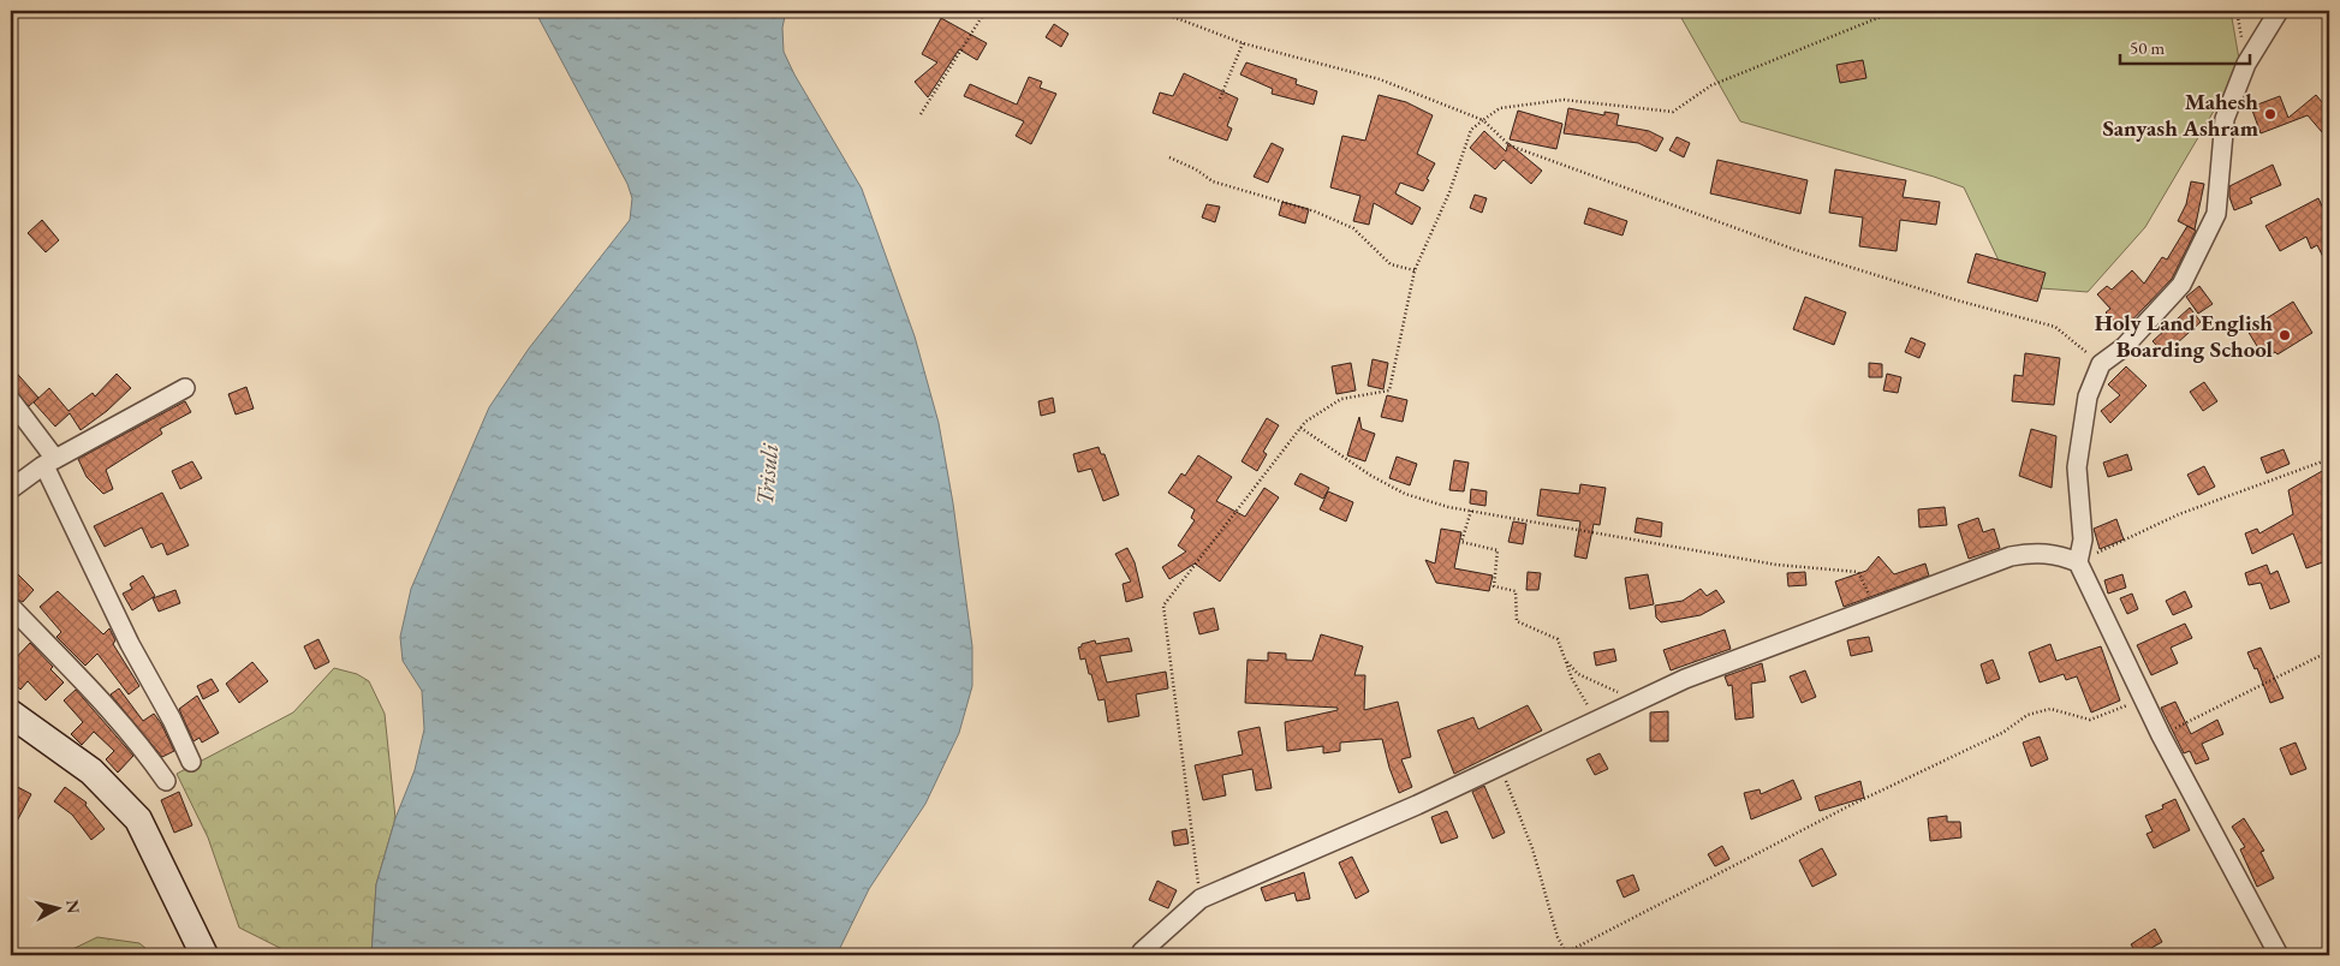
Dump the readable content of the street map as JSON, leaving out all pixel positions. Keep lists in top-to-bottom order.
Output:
{
  "water": ["Trisuli"],
  "places": ["Mahesh Sanyash Ashram", "Holy Land English Boarding School"],
  "scale_bar": "50 m",
  "north": "right"
}
